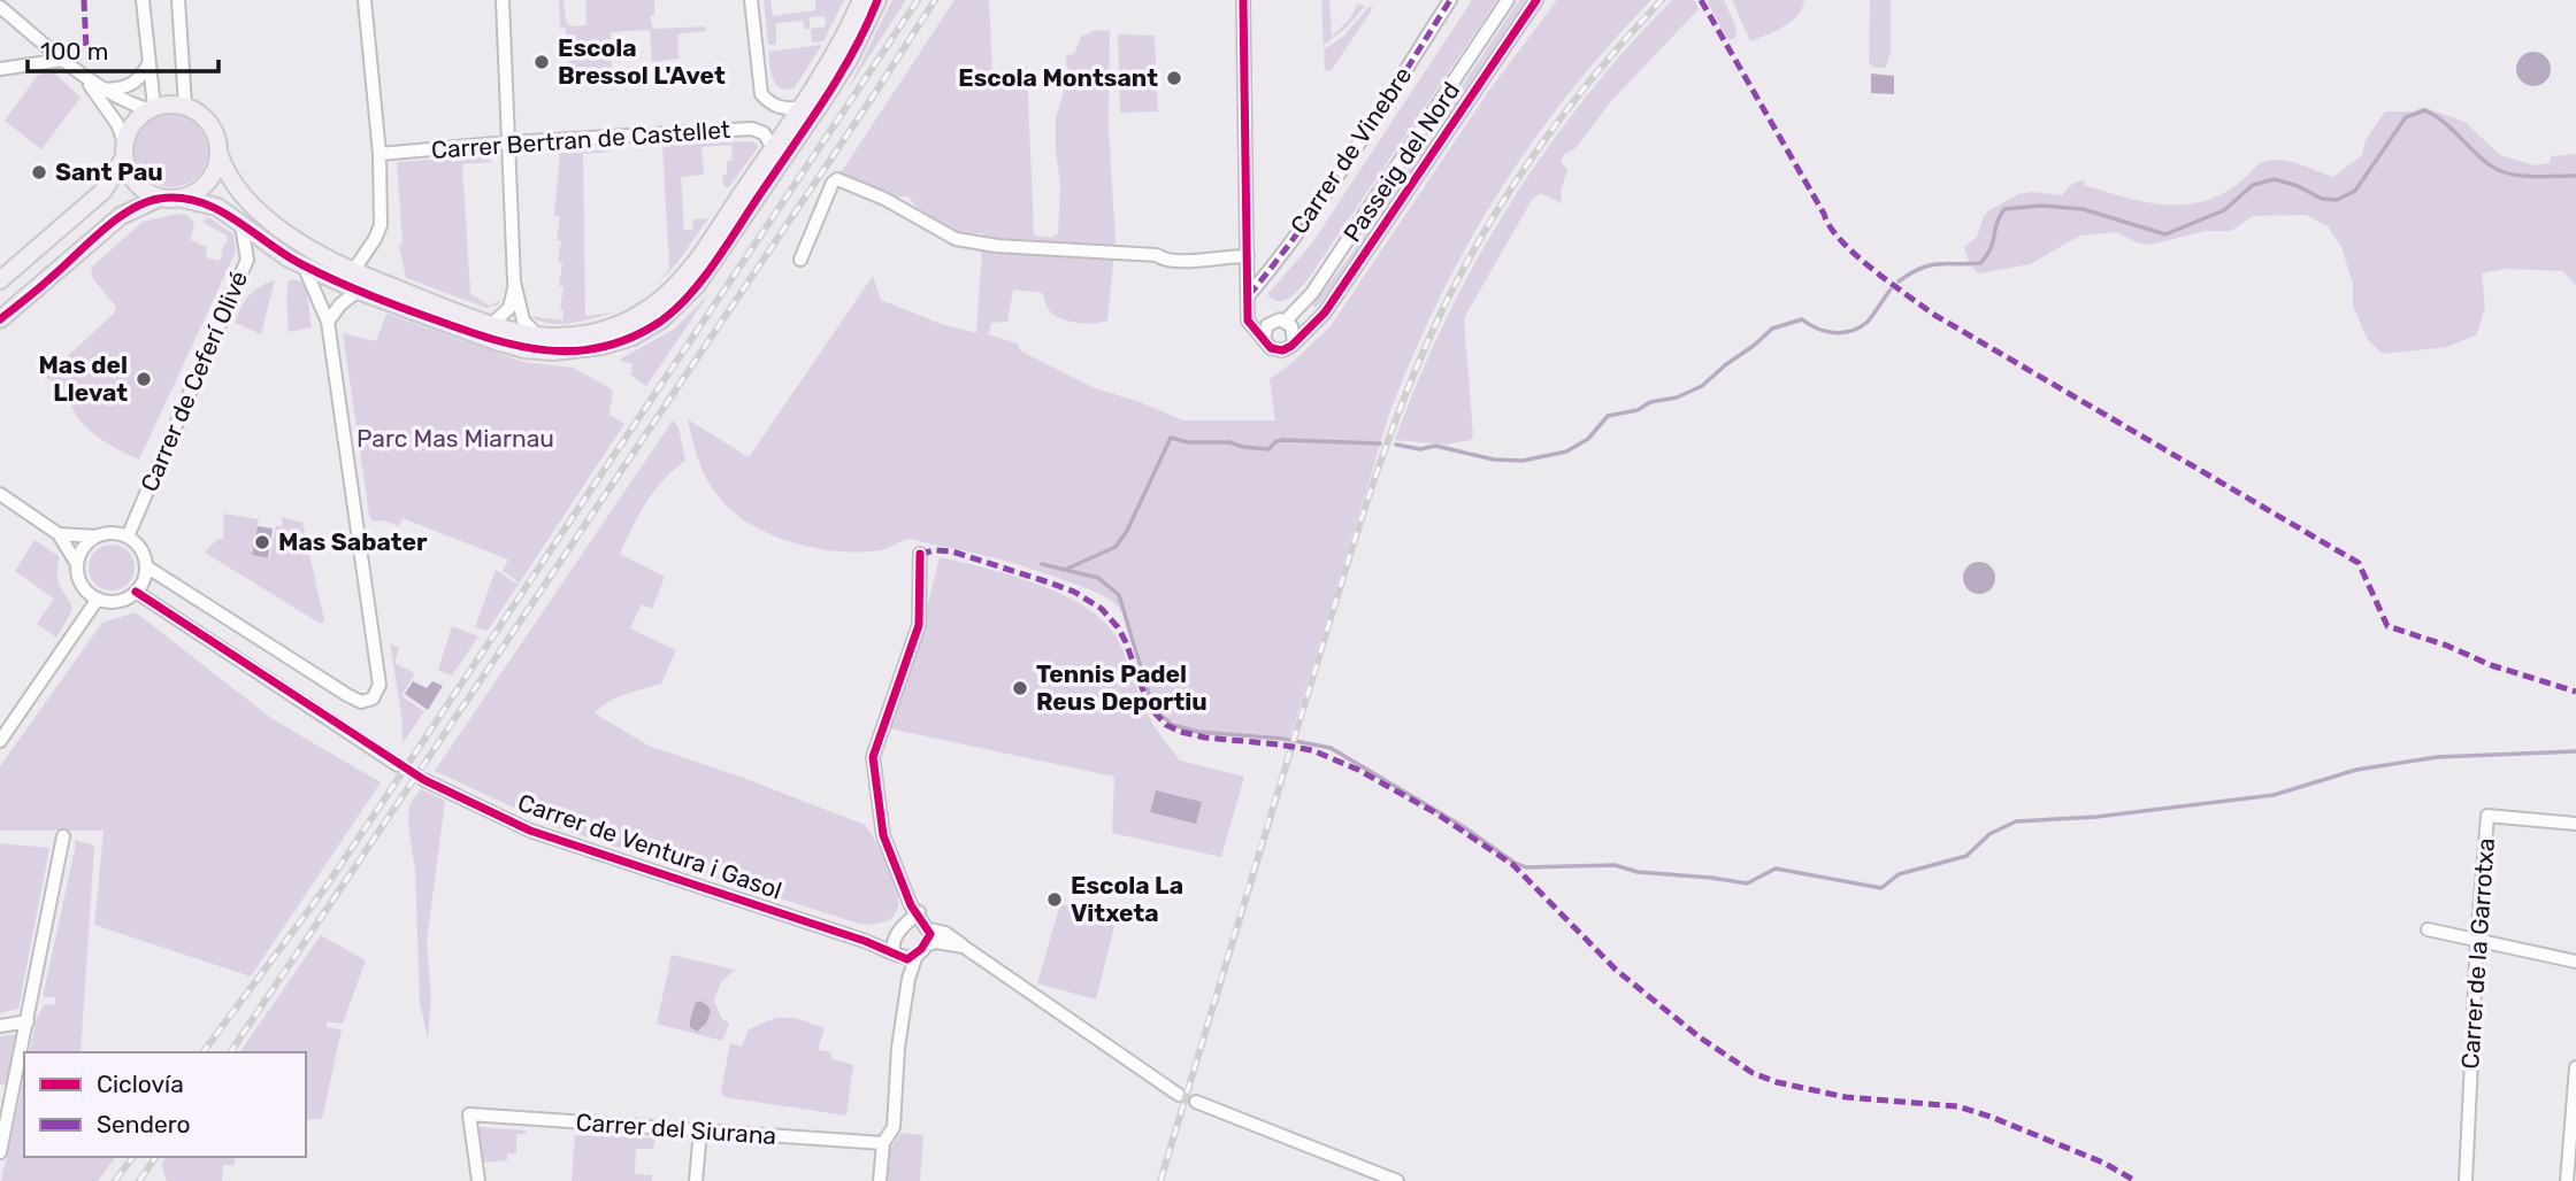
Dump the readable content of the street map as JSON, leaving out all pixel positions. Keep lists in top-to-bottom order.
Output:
{
  "streets": {
    "street": [
      "Carrer Bertran de Castellet",
      "Carrer de Vinebre",
      "Passeig del Nord",
      "Carrer de Ceferí Olivé",
      "Carrer de Ventura i Gasol",
      "Carrer de la Garrotxa",
      "Carrer del Siurana"
    ]
  },
  "parks": ["Parc Mas Miarnau"],
  "places": [
    "Escola Bressol L'Avet",
    "Escola Montsant",
    "Sant Pau",
    "Mas del Llevat",
    "Mas Sabater",
    "Tennis Padel Reus Deportiu",
    "Escola La Vitxeta"
  ],
  "legend": ["Ciclovía", "Sendero"],
  "scale_bar": "100 m"
}
